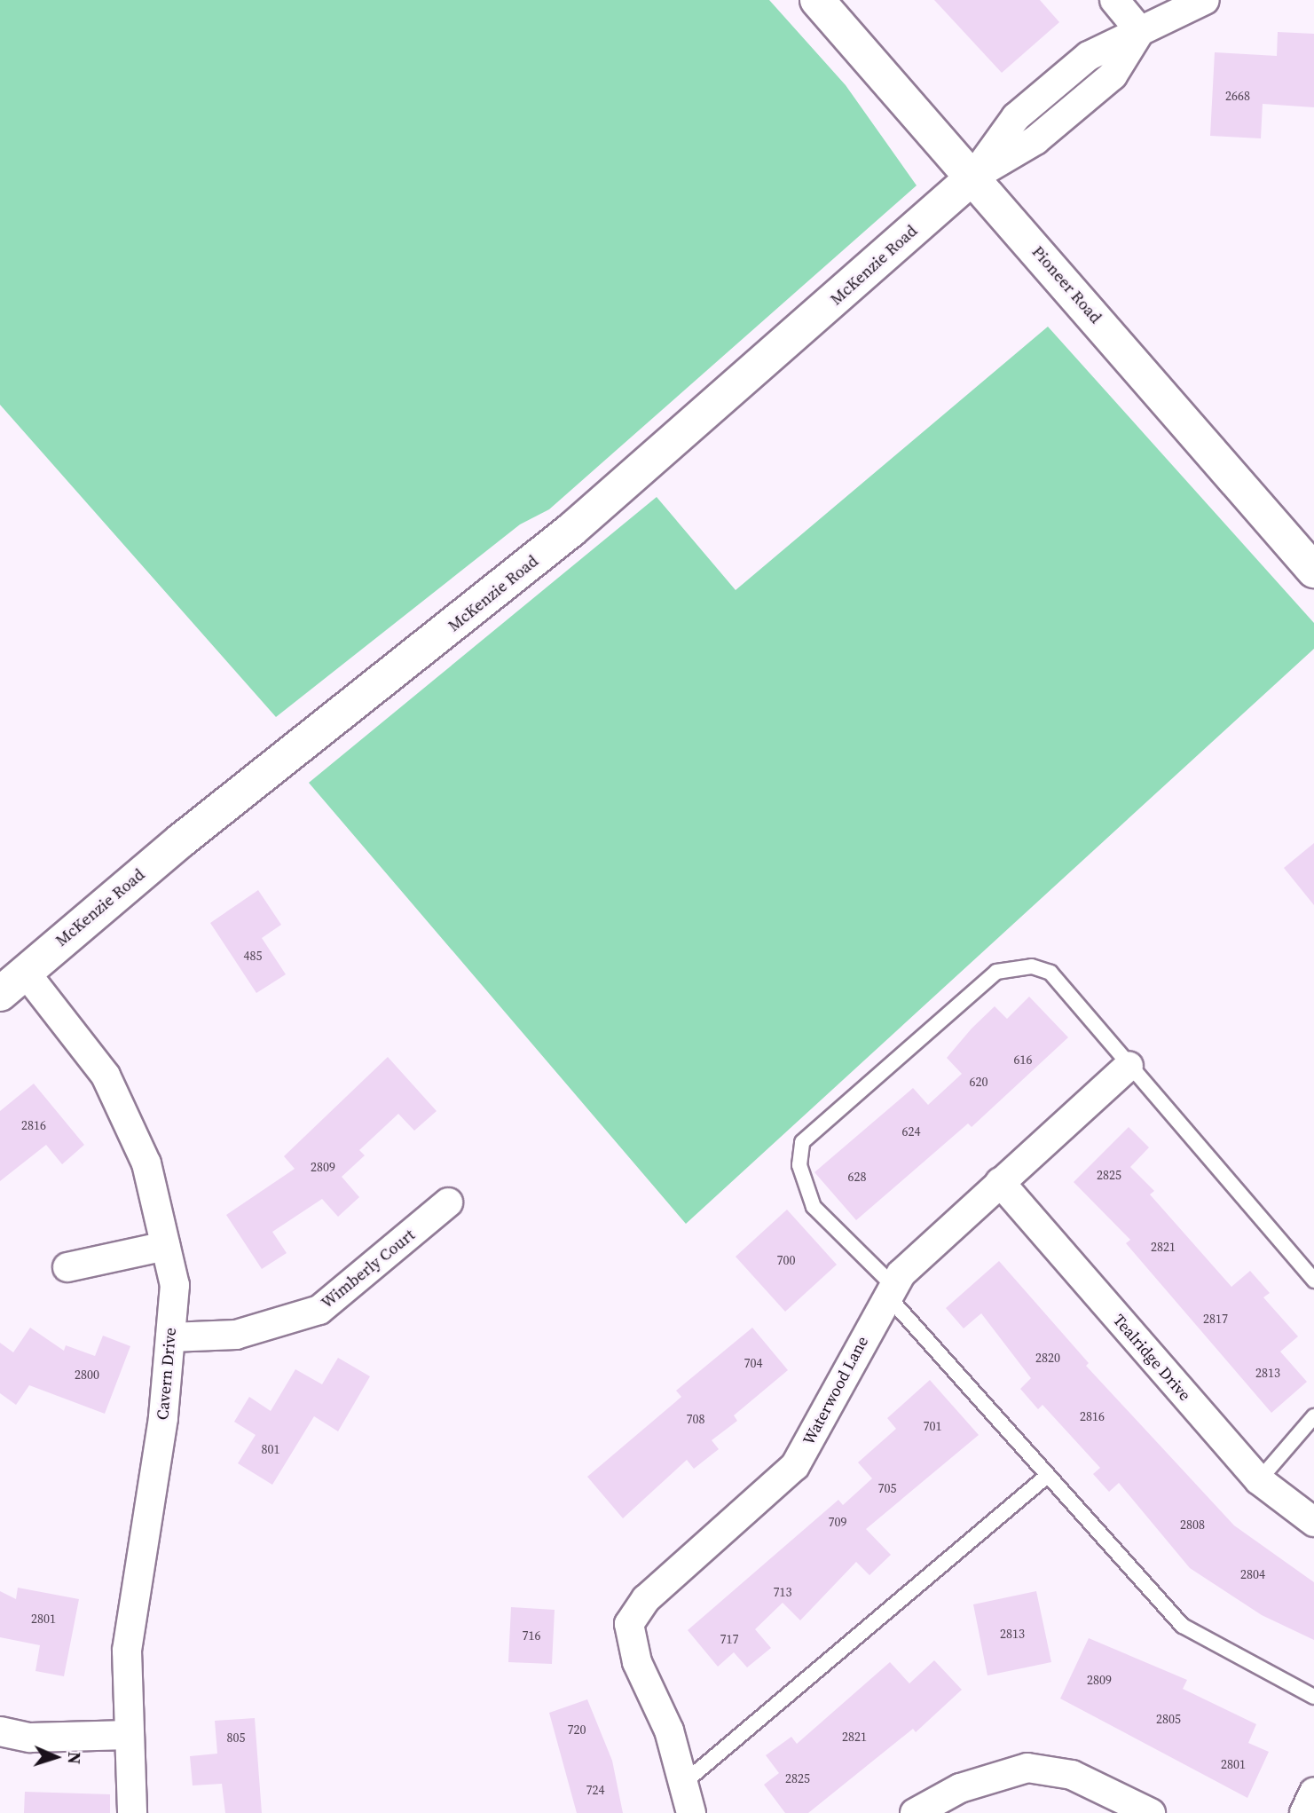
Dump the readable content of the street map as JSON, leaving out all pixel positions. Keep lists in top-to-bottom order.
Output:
{
  "streets": {
    "street": [
      "McKenzie Road",
      "Pioneer Road",
      "Wimberly Court",
      "Tealridge Drive",
      "Cavern Drive",
      "Waterwood Lane"
    ]
  },
  "crossings": [
    ["McKenzie Road", "Pioneer Road"],
    ["McKenzie Road", "Cavern Drive"],
    ["Wimberly Court", "Cavern Drive"],
    ["Tealridge Drive", "Waterwood Lane"]
  ],
  "house_numbers": [
    "2668",
    "485",
    "616",
    "620",
    "2816",
    "624",
    "2809",
    "2825",
    "628",
    "2821",
    "700",
    "2817",
    "2820",
    "704",
    "2813",
    "2800",
    "2816",
    "708",
    "701",
    "801",
    "705",
    "709",
    "2808",
    "2804",
    "713",
    "2801",
    "2813",
    "716",
    "717",
    "2809",
    "2805",
    "720",
    "2821",
    "805",
    "2801",
    "2825",
    "724"
  ],
  "north": "right"
}
